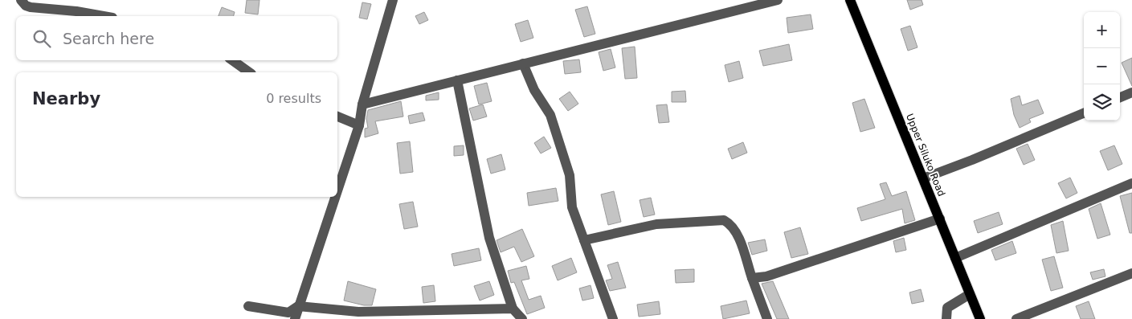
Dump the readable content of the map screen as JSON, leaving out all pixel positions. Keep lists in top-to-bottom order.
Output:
{
  "streets": {
    "main road": ["Upper Siluko Road"]
  },
  "page": {
    "map_buttons": ["+", "−"],
    "search": "Search here",
    "heading": ["Nearby", "0 results"]
  }
}
